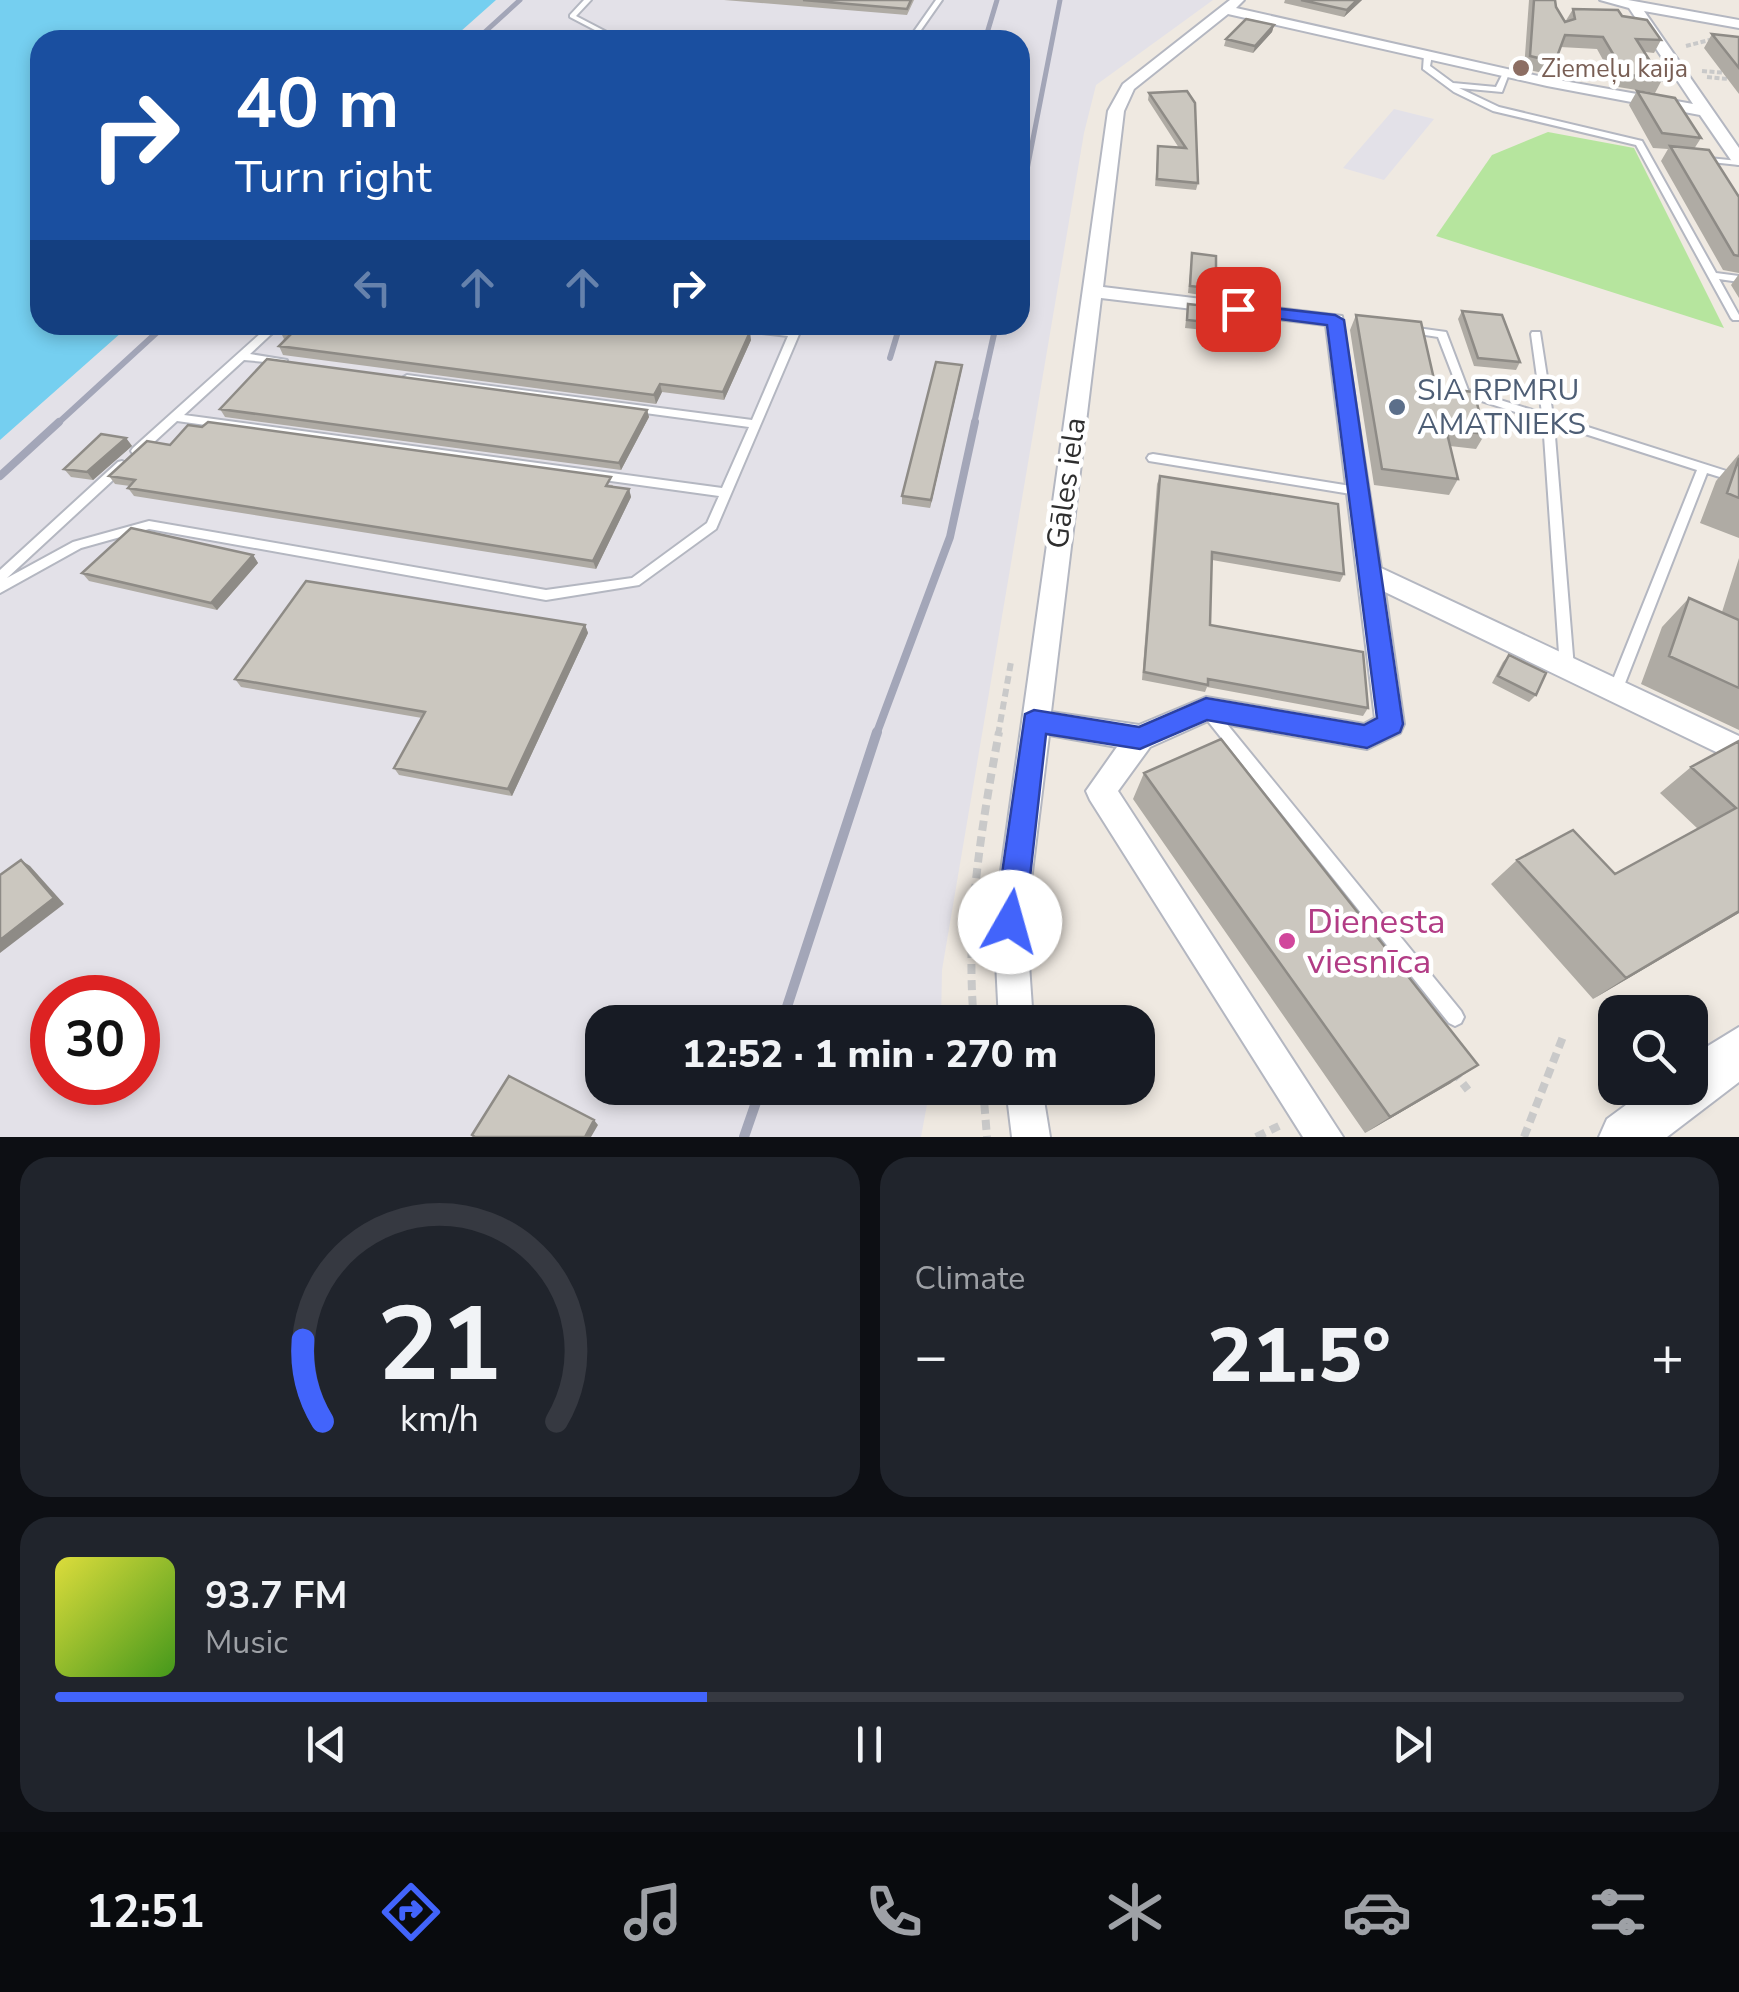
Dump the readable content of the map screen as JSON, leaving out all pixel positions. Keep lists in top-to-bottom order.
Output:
{
  "streets": {
    "street": ["Gāles iela"]
  },
  "places": ["Ziemeļu kaija", "SIA RPMRU AMATNIEKS", "Dienesta viesnīca"],
  "page": {
    "turn": ["40 m", "Turn right"],
    "limit": "30",
    "trip": "12:52 · 1 min · 270 m",
    "tile": "Climate",
    "heat": ["−", "21.5°", "+"],
    "song": ["93.7 FM", "Music"],
    "tabs": "12:51",
    "gauge": ["21", "km/h"]
  }
}
